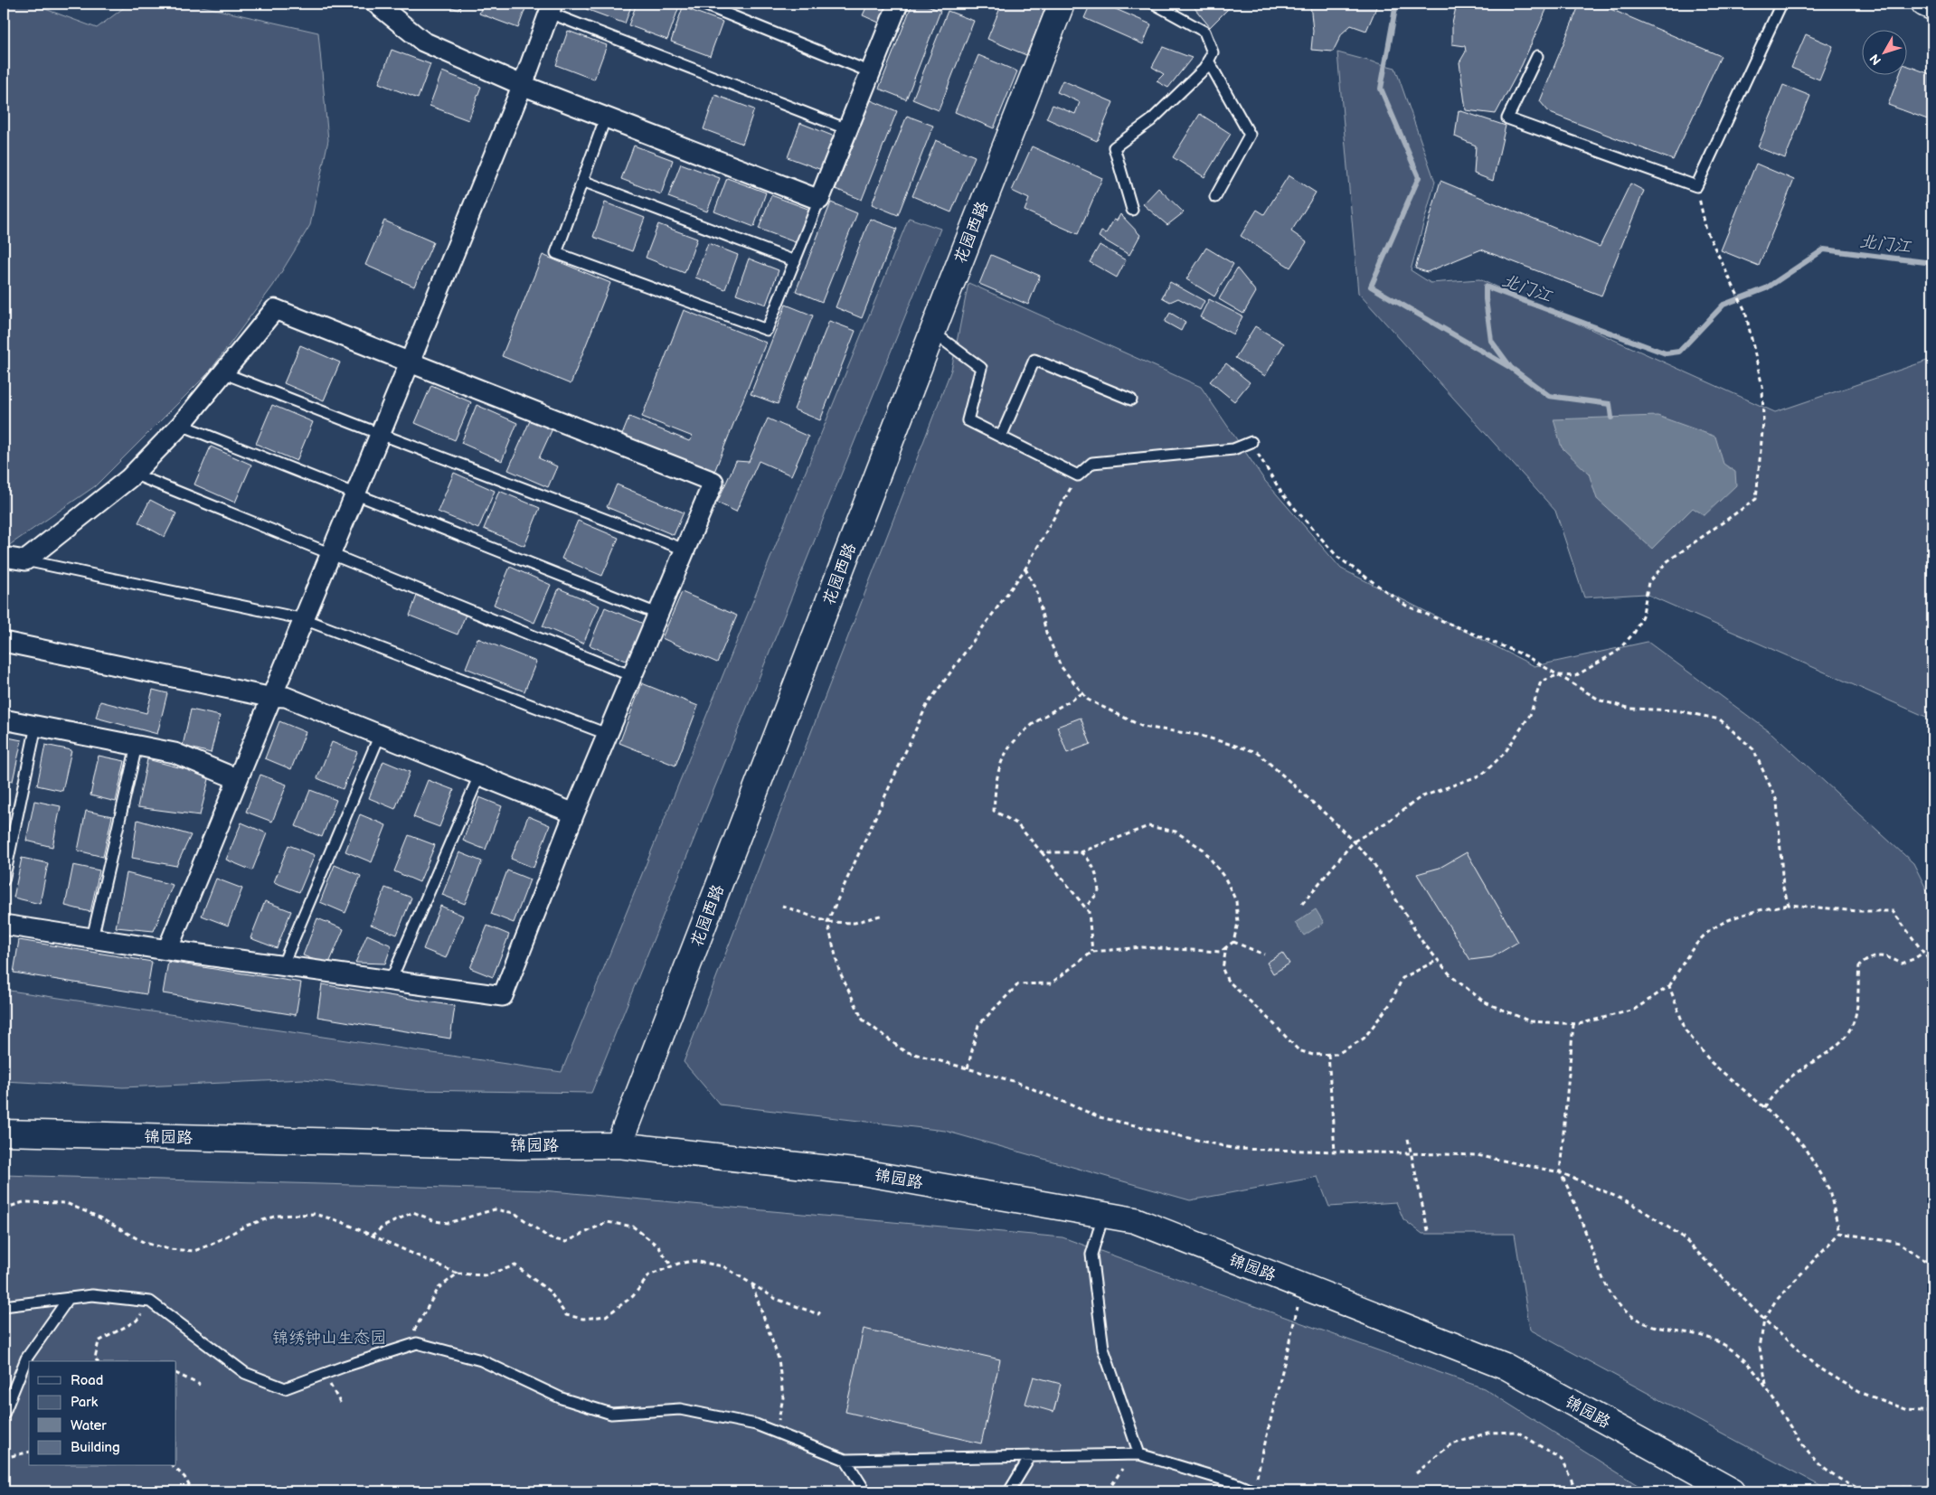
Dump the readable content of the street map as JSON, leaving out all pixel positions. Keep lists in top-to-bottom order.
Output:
{
  "streets": {
    "main road": ["花园西路", "锦园路"]
  },
  "crossings": [
    ["花园西路", "锦园路"]
  ],
  "water": ["北门江"],
  "parks": ["锦绣钟山生态园"],
  "legend": [
    "Road",
    "Park",
    "Water",
    "Building"
  ],
  "north": "bottom left"
}
